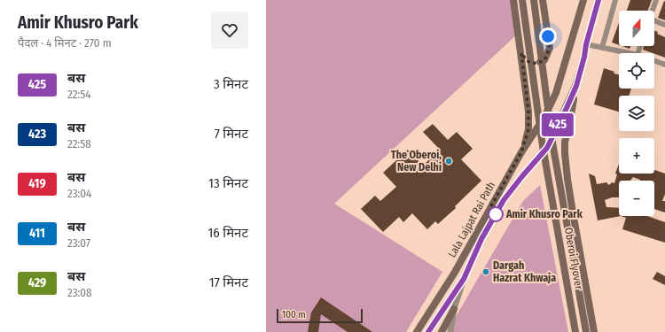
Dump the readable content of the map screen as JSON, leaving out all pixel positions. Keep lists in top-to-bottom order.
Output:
{
  "streets": {
    "main road": ["Lala Lajpat Rai Path", "Oberoi Flyover"]
  },
  "places": ["The Oberoi, New Delhi", "Amir Khusro Park", "Dargah Hazrat Khwaja"],
  "lines": ["bus line 425"],
  "scale_bar": "100 m",
  "north": "top",
  "page": {
    "heading": ["Amir Khusro Park", "पैदल · 4 मिनट · 270 m"],
    "on_map": "425",
    "map_buttons": ["+", "−"],
    "list": [
      {
        "mark": "425",
        "name": "बस",
        "note": "22:54",
        "value": "3 मिनट"
      },
      {
        "mark": "423",
        "name": "बस",
        "note": "22:58",
        "value": "7 मिनट"
      },
      {
        "mark": "419",
        "name": "बस",
        "note": "23:04",
        "value": "13 मिनट"
      },
      {
        "mark": "411",
        "name": "बस",
        "note": "23:07",
        "value": "16 मिनट"
      },
      {
        "mark": "429",
        "name": "बस",
        "note": "23:08",
        "value": "17 मिनट"
      }
    ],
    "scale": "100 m"
  }
}
